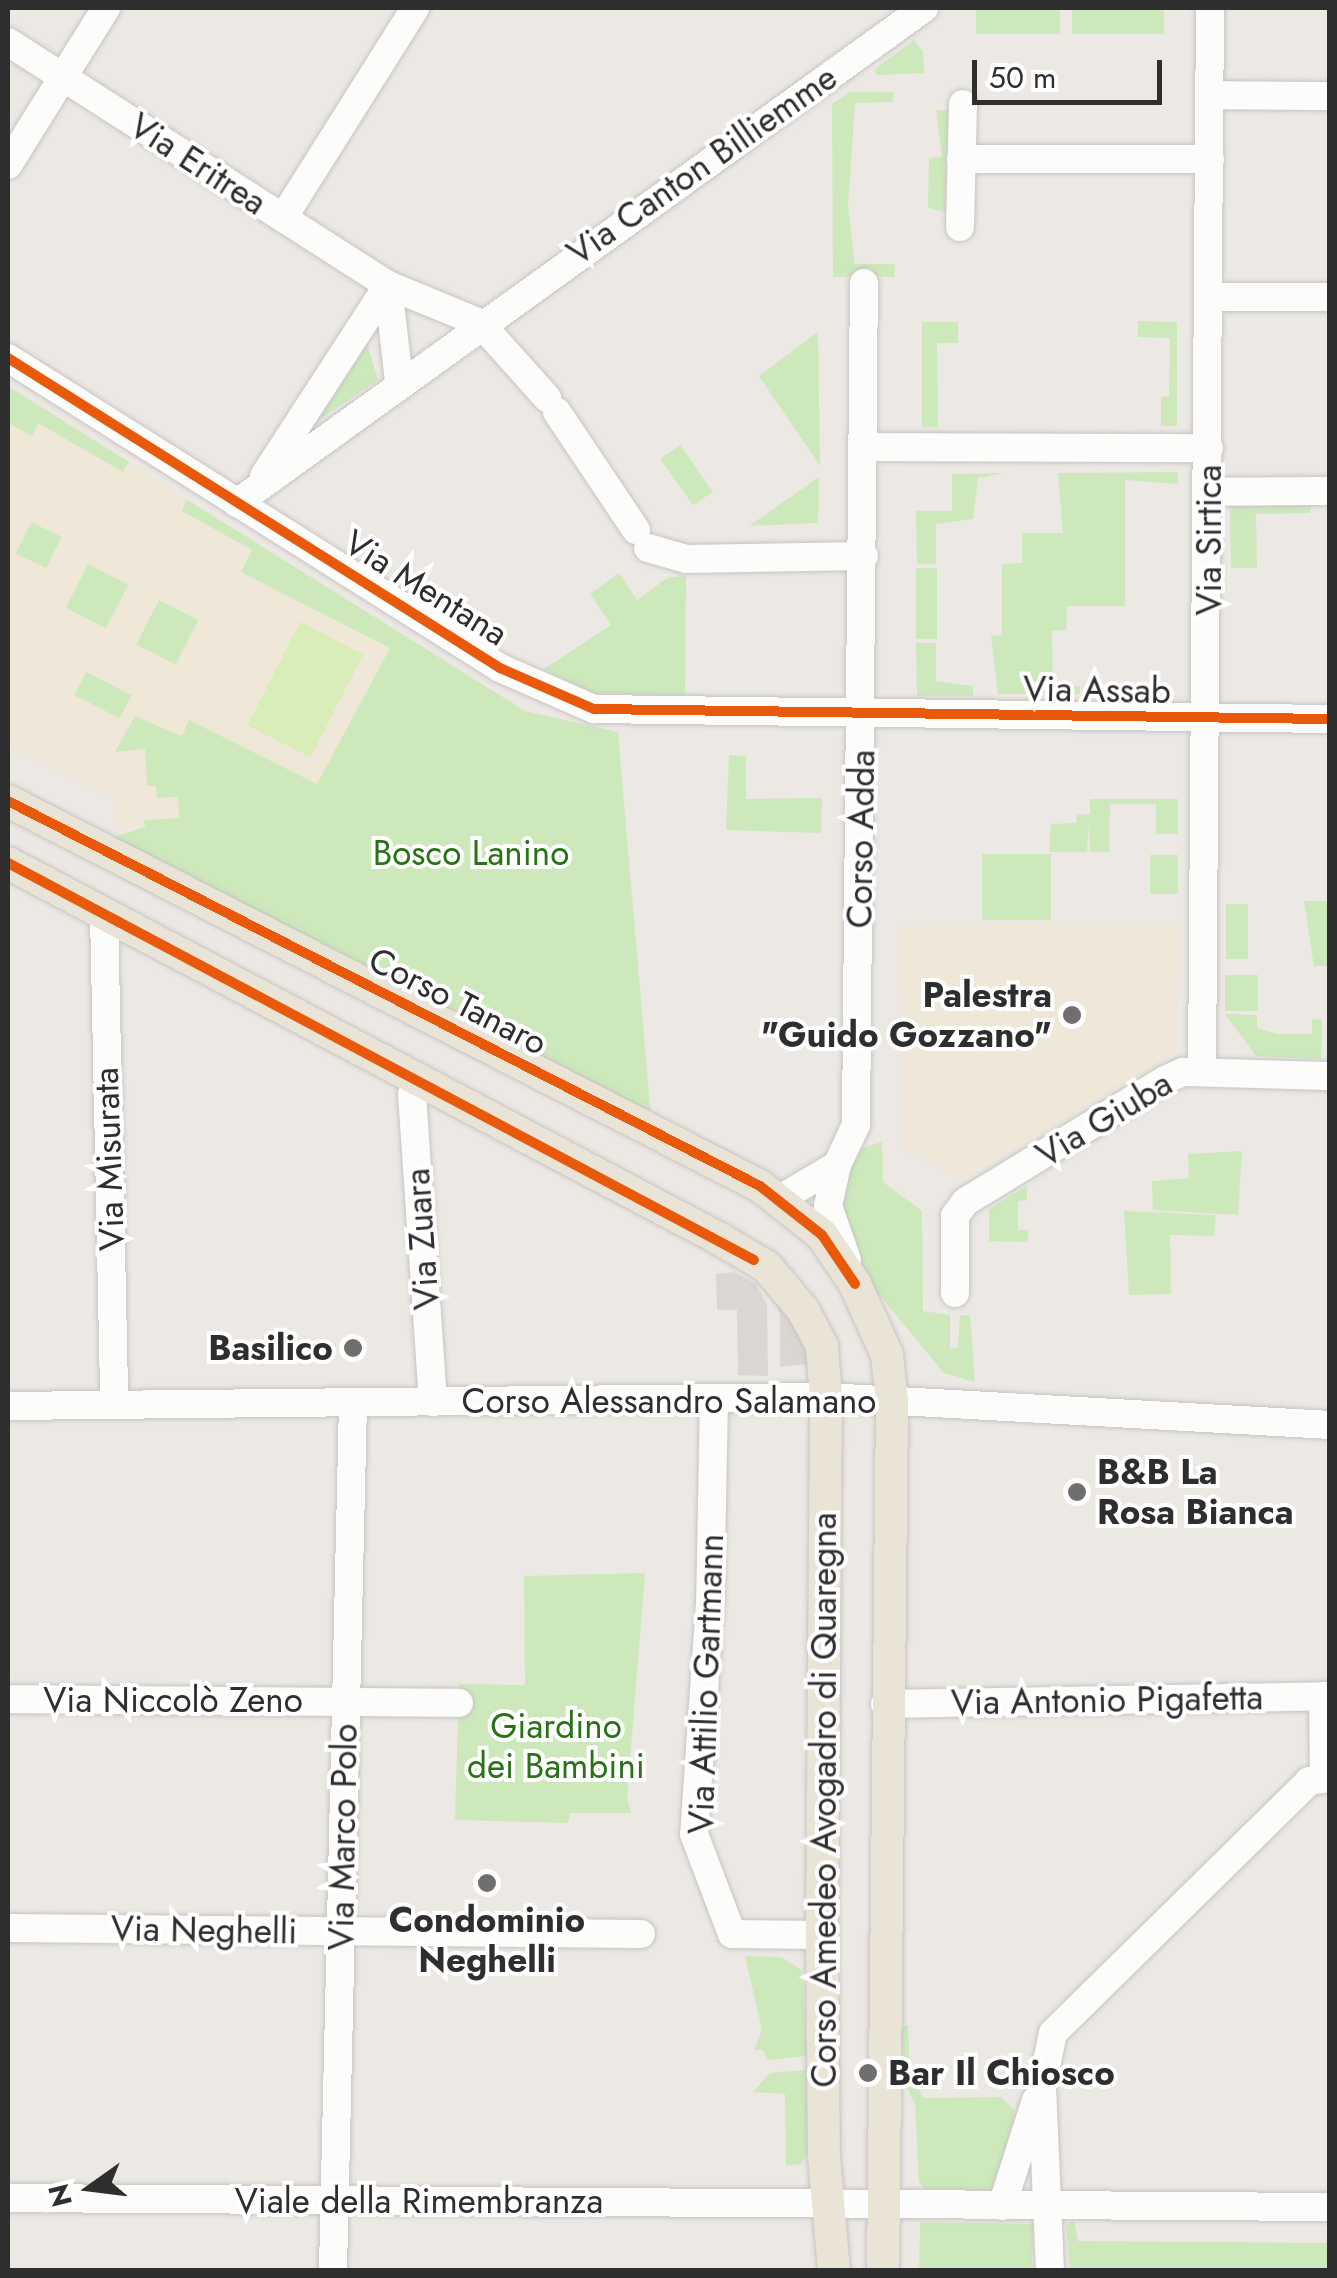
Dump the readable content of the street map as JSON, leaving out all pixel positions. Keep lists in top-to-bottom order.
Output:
{
  "streets": {
    "main road": ["Corso Tanaro", "Corso Amedeo Avogadro di Quaregna"],
    "street": [
      "Via Eritrea",
      "Via Canton Billiemme",
      "Via Sirtica",
      "Via Mentana",
      "Via Assab",
      "Corso Adda",
      "Via Giuba",
      "Via Misurata",
      "Via Zuara",
      "Corso Alessandro Salamano",
      "Via Attilio Gartmann",
      "Via Niccolò Zeno",
      "Via Antonio Pigafetta",
      "Via Marco Polo",
      "Via Neghelli",
      "Viale della Rimembranza"
    ]
  },
  "crossings": [
    ["Via Eritrea", "Via Canton Billiemme"],
    ["Via Canton Billiemme", "Via Mentana"],
    ["Via Sirtica", "Via Assab"],
    ["Via Sirtica", "Via Giuba"],
    ["Via Mentana", "Via Assab"],
    ["Via Mentana", "Corso Adda"],
    ["Via Assab", "Corso Adda"],
    ["Corso Adda", "Corso Tanaro"],
    ["Corso Tanaro", "Corso Alessandro Salamano"],
    ["Corso Tanaro", "Corso Amedeo Avogadro di Quaregna"],
    ["Via Misurata", "Corso Alessandro Salamano"],
    ["Via Zuara", "Corso Alessandro Salamano"],
    ["Corso Alessandro Salamano", "Via Attilio Gartmann"],
    ["Corso Alessandro Salamano", "Corso Amedeo Avogadro di Quaregna"],
    ["Corso Alessandro Salamano", "Via Marco Polo"],
    ["Via Attilio Gartmann", "Corso Amedeo Avogadro di Quaregna"],
    ["Via Niccolò Zeno", "Via Marco Polo"],
    ["Via Antonio Pigafetta", "Corso Amedeo Avogadro di Quaregna"],
    ["Corso Amedeo Avogadro di Quaregna", "Viale della Rimembranza"],
    ["Via Marco Polo", "Via Neghelli"],
    ["Via Marco Polo", "Viale della Rimembranza"]
  ],
  "parks": ["Bosco Lanino", "Giardino dei Bambini"],
  "places": [
    "Palestra \"Guido Gozzano\"",
    "Basilico",
    "B&B La Rosa Bianca",
    "Condominio Neghelli",
    "Bar Il Chiosco"
  ],
  "scale_bar": "50 m",
  "north": "left"
}
